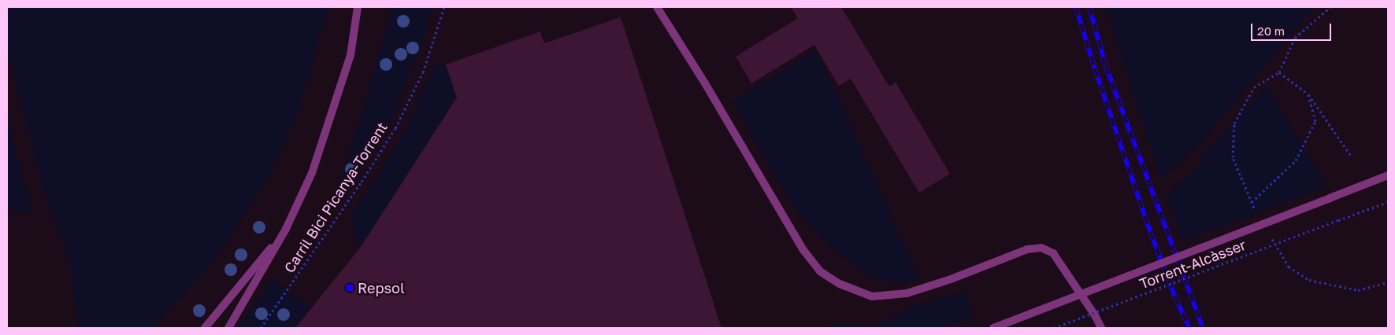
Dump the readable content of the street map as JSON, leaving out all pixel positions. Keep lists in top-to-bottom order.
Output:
{
  "streets": {
    "path": ["Carril Bici Picanya-Torrent", "Torrent-Alcàsser"]
  },
  "places": ["Repsol"],
  "scale_bar": "20 m"
}
